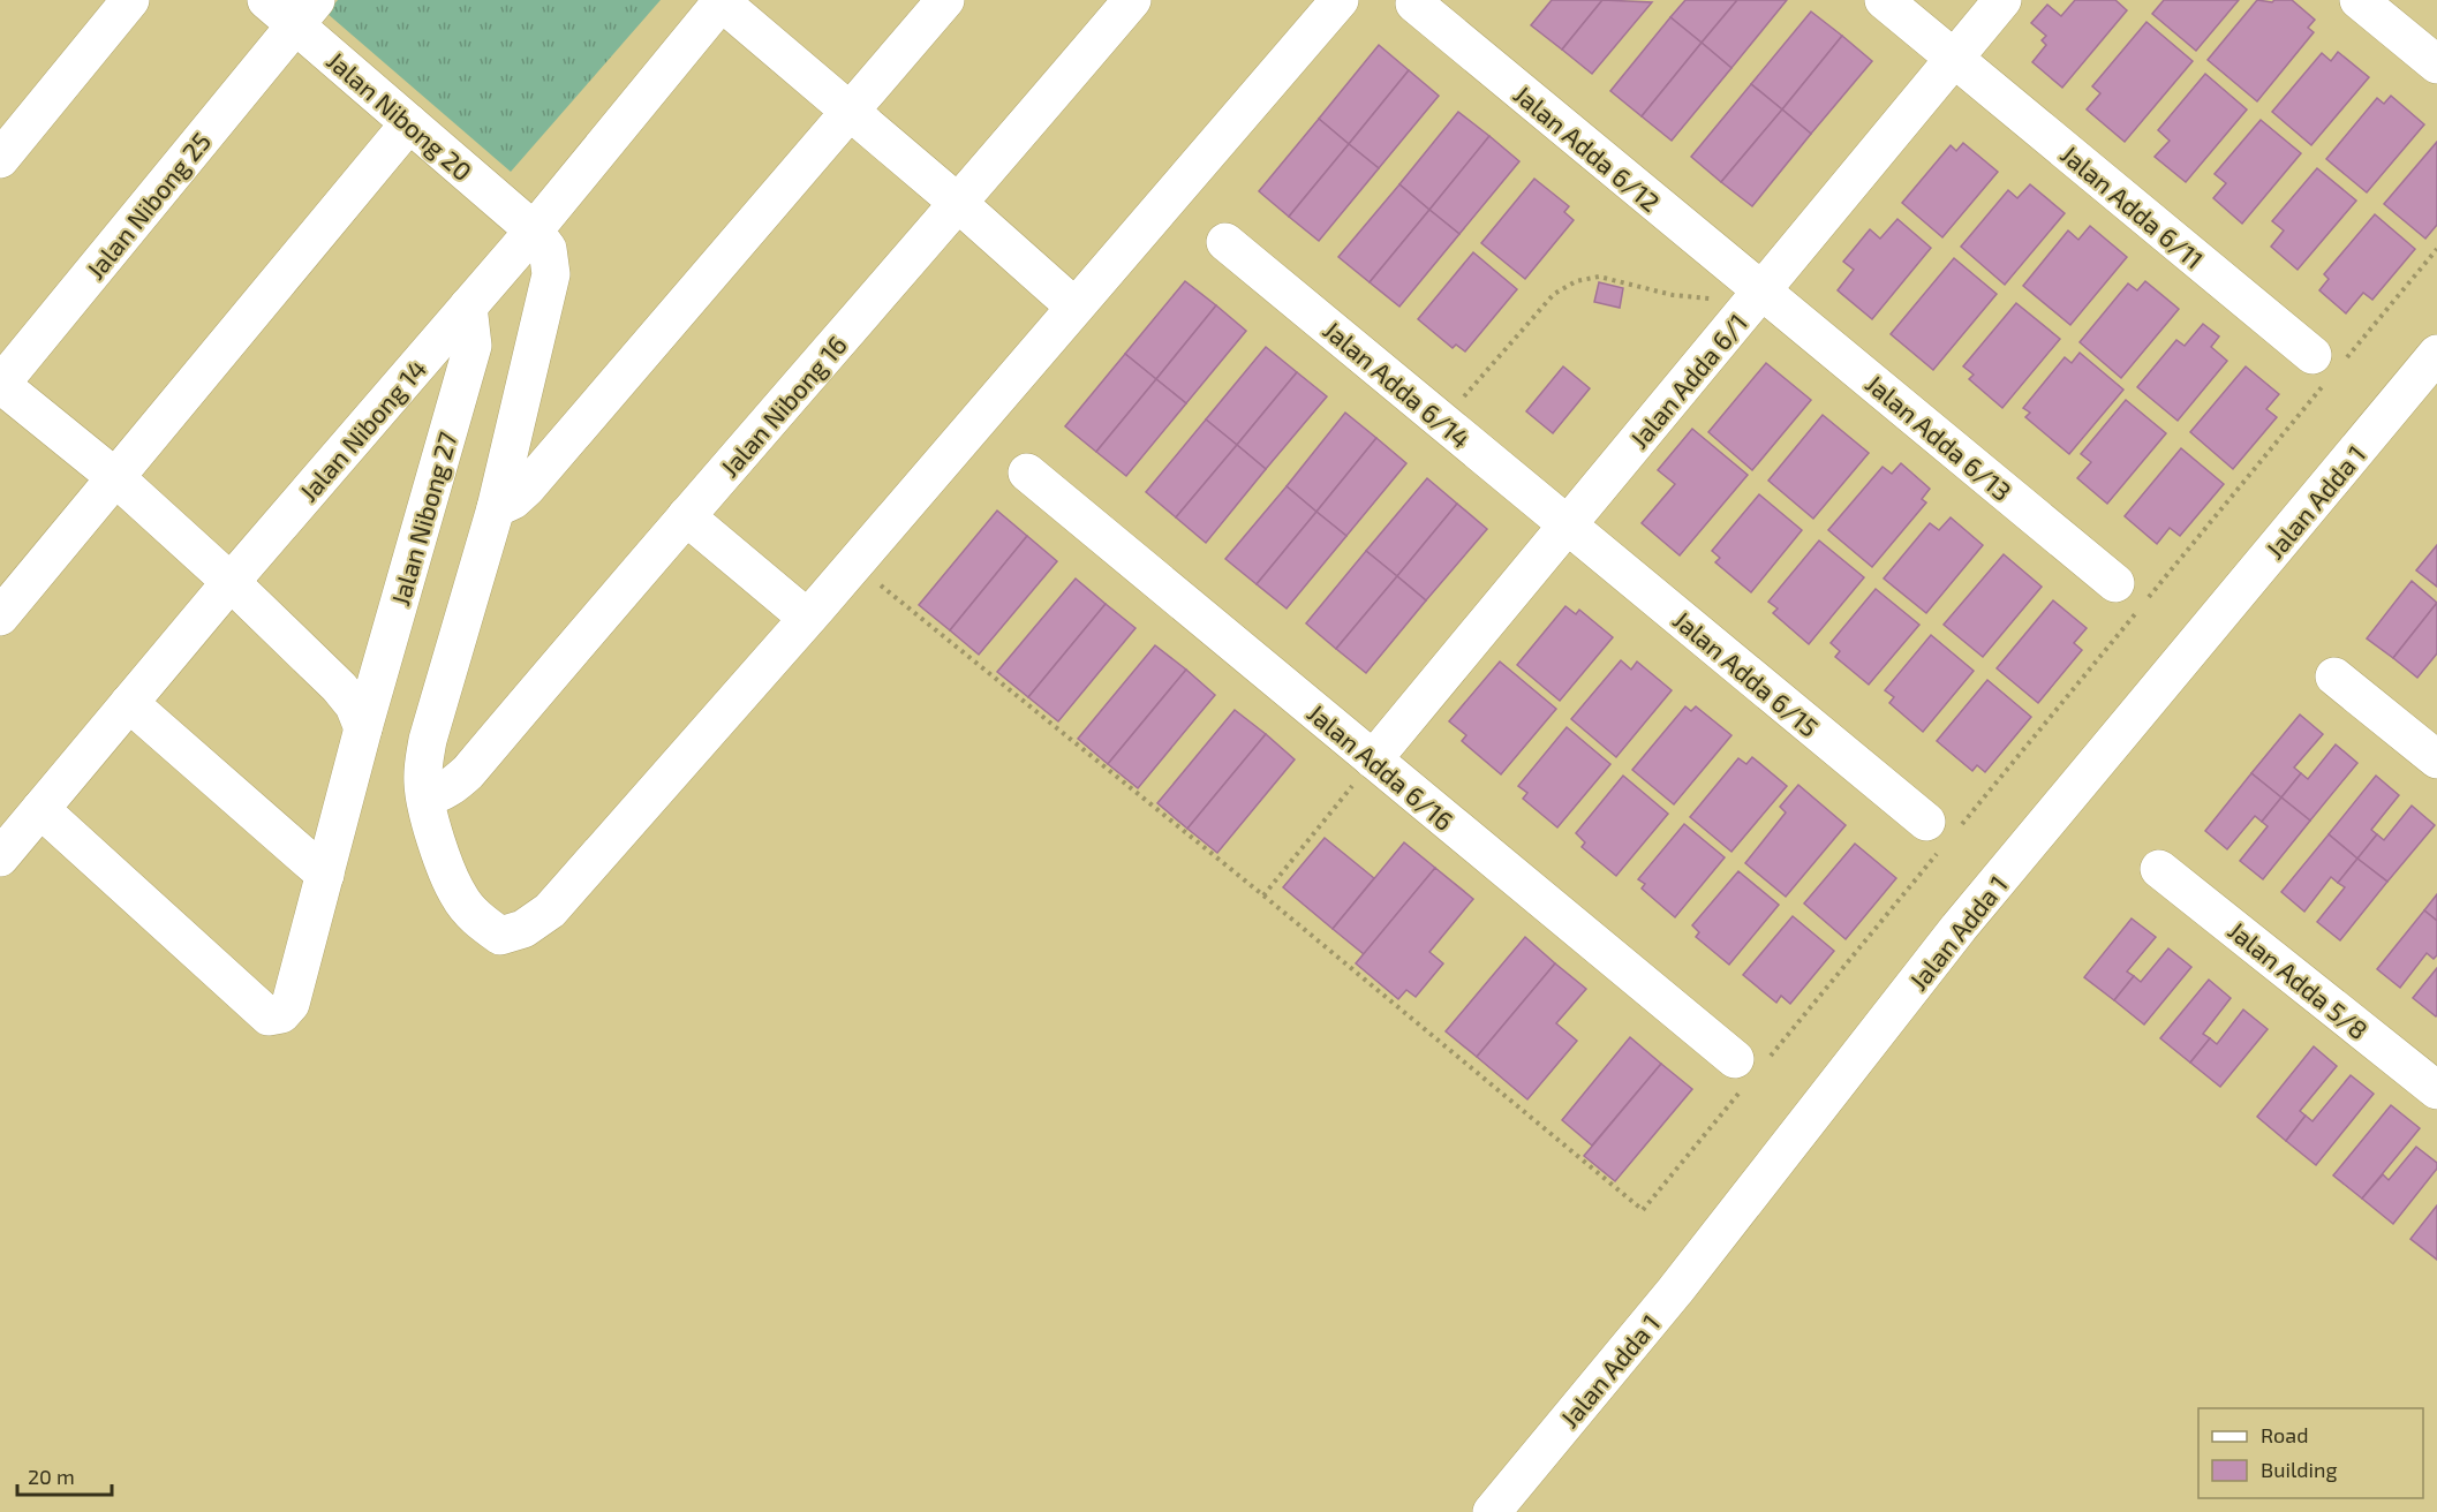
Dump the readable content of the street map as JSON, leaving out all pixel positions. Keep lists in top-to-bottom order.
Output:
{
  "streets": {
    "street": [
      "Jalan Nibong 20",
      "Jalan Adda 6/12",
      "Jalan Nibong 25",
      "Jalan Adda 6/11",
      "Jalan Adda 6/1",
      "Jalan Adda 6/14",
      "Jalan Nibong 16",
      "Jalan Nibong 14",
      "Jalan Adda 6/13",
      "Jalan Adda 1",
      "Jalan Nibong 27",
      "Jalan Adda 6/15",
      "Jalan Adda 6/16",
      "Jalan Adda 5/8"
    ]
  },
  "crossings": [
    ["Jalan Nibong 20", "Jalan Nibong 25"],
    ["Jalan Nibong 20", "Jalan Nibong 14"],
    ["Jalan Adda 6/12", "Jalan Adda 6/1"],
    ["Jalan Adda 6/12", "Jalan Adda 6/13"],
    ["Jalan Adda 6/11", "Jalan Adda 6/1"],
    ["Jalan Adda 6/1", "Jalan Adda 6/14"],
    ["Jalan Adda 6/1", "Jalan Adda 6/13"],
    ["Jalan Adda 6/1", "Jalan Adda 6/15"],
    ["Jalan Adda 6/1", "Jalan Adda 6/16"],
    ["Jalan Adda 6/14", "Jalan Adda 6/15"],
    ["Jalan Nibong 14", "Jalan Nibong 27"]
  ],
  "legend": ["Road", "Building"],
  "scale_bar": "20 m"
}
